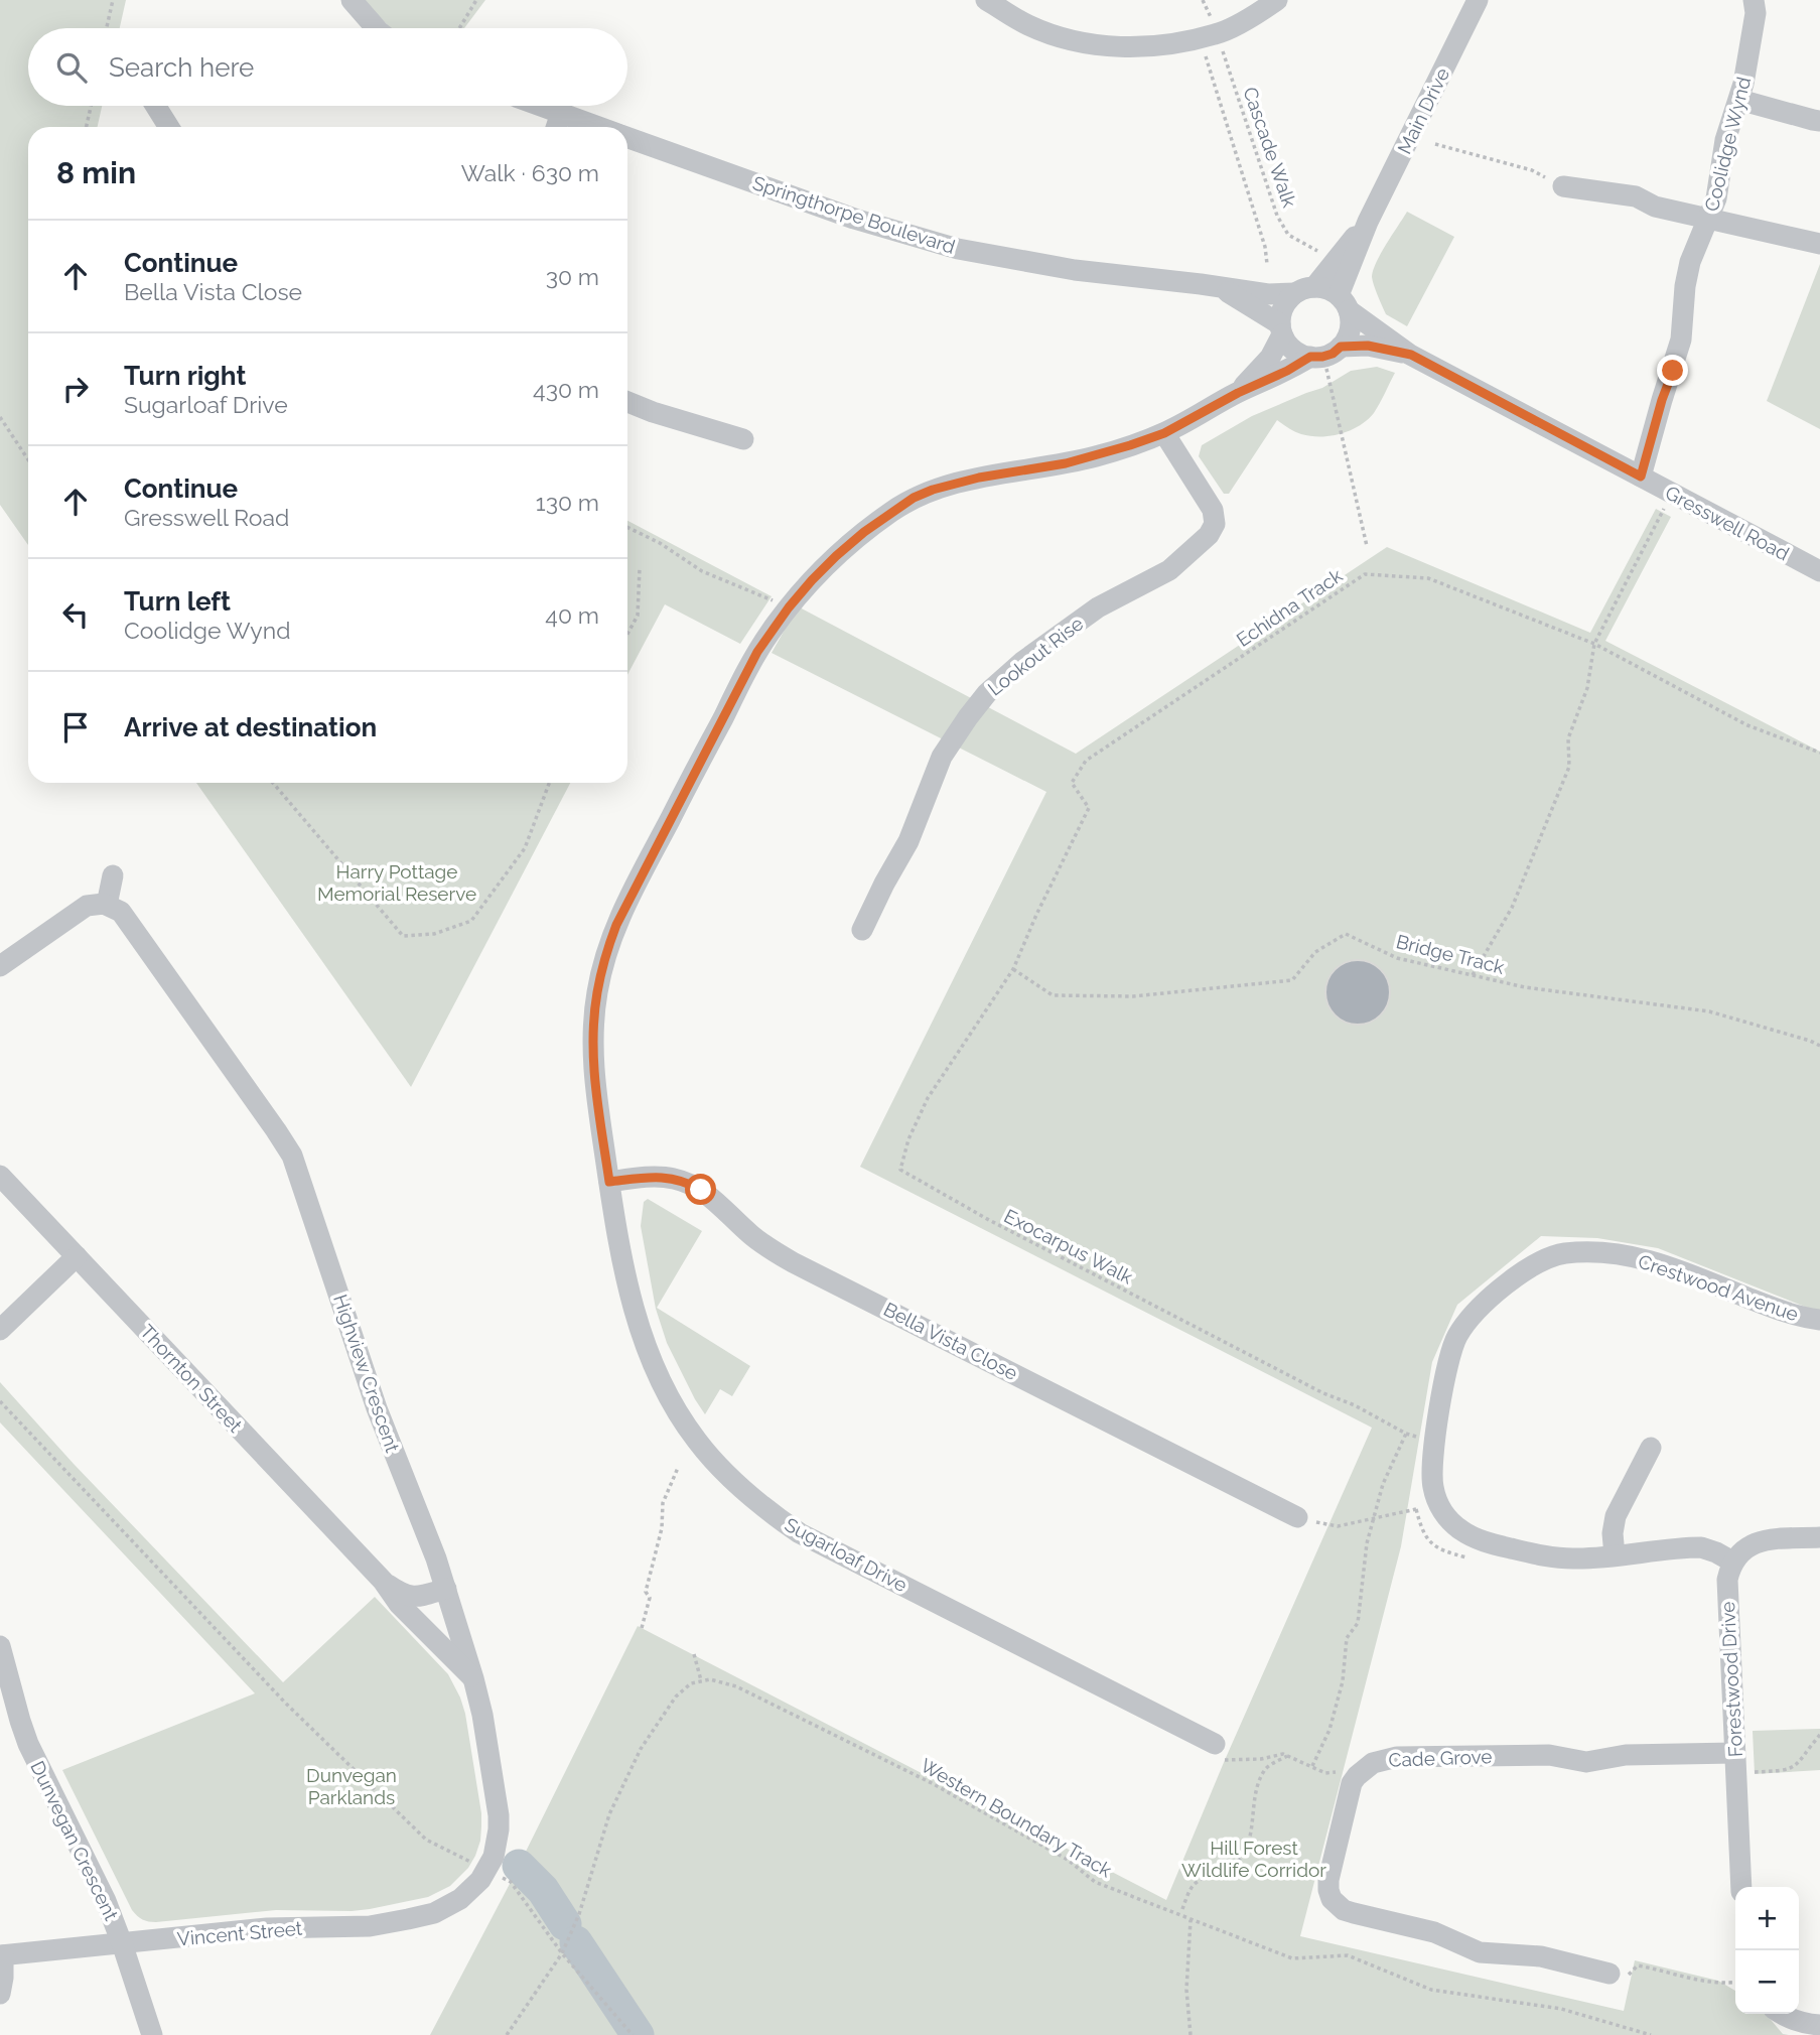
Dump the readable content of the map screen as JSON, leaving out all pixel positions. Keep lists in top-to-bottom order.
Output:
{
  "streets": {
    "street": [
      "Main Drive",
      "Coolidge Wynd",
      "Springthorpe Boulevard",
      "Gresswell Road",
      "Lookout Rise",
      "Crestwood Avenue",
      "Bella Vista Close",
      "Highview Crescent",
      "Thornton Street",
      "Sugarloaf Drive",
      "Forestwood Drive",
      "Cade Grove",
      "Dunvegan Crescent",
      "Vincent Street"
    ],
    "path": [
      "Cascade Walk",
      "Echidna Track",
      "Bridge Track",
      "Exocarpus Walk",
      "Western Boundary Track"
    ]
  },
  "crossings": [
    ["Main Drive", "Springthorpe Boulevard"],
    ["Main Drive", "Gresswell Road"],
    ["Main Drive", "Sugarloaf Drive"],
    ["Coolidge Wynd", "Gresswell Road"],
    ["Springthorpe Boulevard", "Gresswell Road"],
    ["Springthorpe Boulevard", "Sugarloaf Drive"],
    ["Gresswell Road", "Sugarloaf Drive"],
    ["Echidna Track", "Bridge Track"],
    ["Echidna Track", "Exocarpus Walk"],
    ["Lookout Rise", "Sugarloaf Drive"],
    ["Bridge Track", "Exocarpus Walk"],
    ["Exocarpus Walk", "Crestwood Avenue"],
    ["Crestwood Avenue", "Forestwood Drive"],
    ["Bella Vista Close", "Sugarloaf Drive"],
    ["Highview Crescent", "Thornton Street"],
    ["Highview Crescent", "Vincent Street"],
    ["Forestwood Drive", "Cade Grove"],
    ["Dunvegan Crescent", "Vincent Street"]
  ],
  "parks": ["Harry Pottage Memorial Reserve", "Dunvegan Parklands", "Hill Forest Wildlife Corridor"],
  "page": {
    "search": "Search here",
    "heading": ["8 min", "Walk · 630 m"],
    "list": [
      ["Continue", "Bella Vista Close", "30 m"],
      ["Turn right", "Sugarloaf Drive", "430 m"],
      ["Continue", "Gresswell Road", "130 m"],
      ["Turn left", "Coolidge Wynd", "40 m"],
      "Arrive at destination"
    ],
    "map_buttons": ["+", "−"]
  }
}
